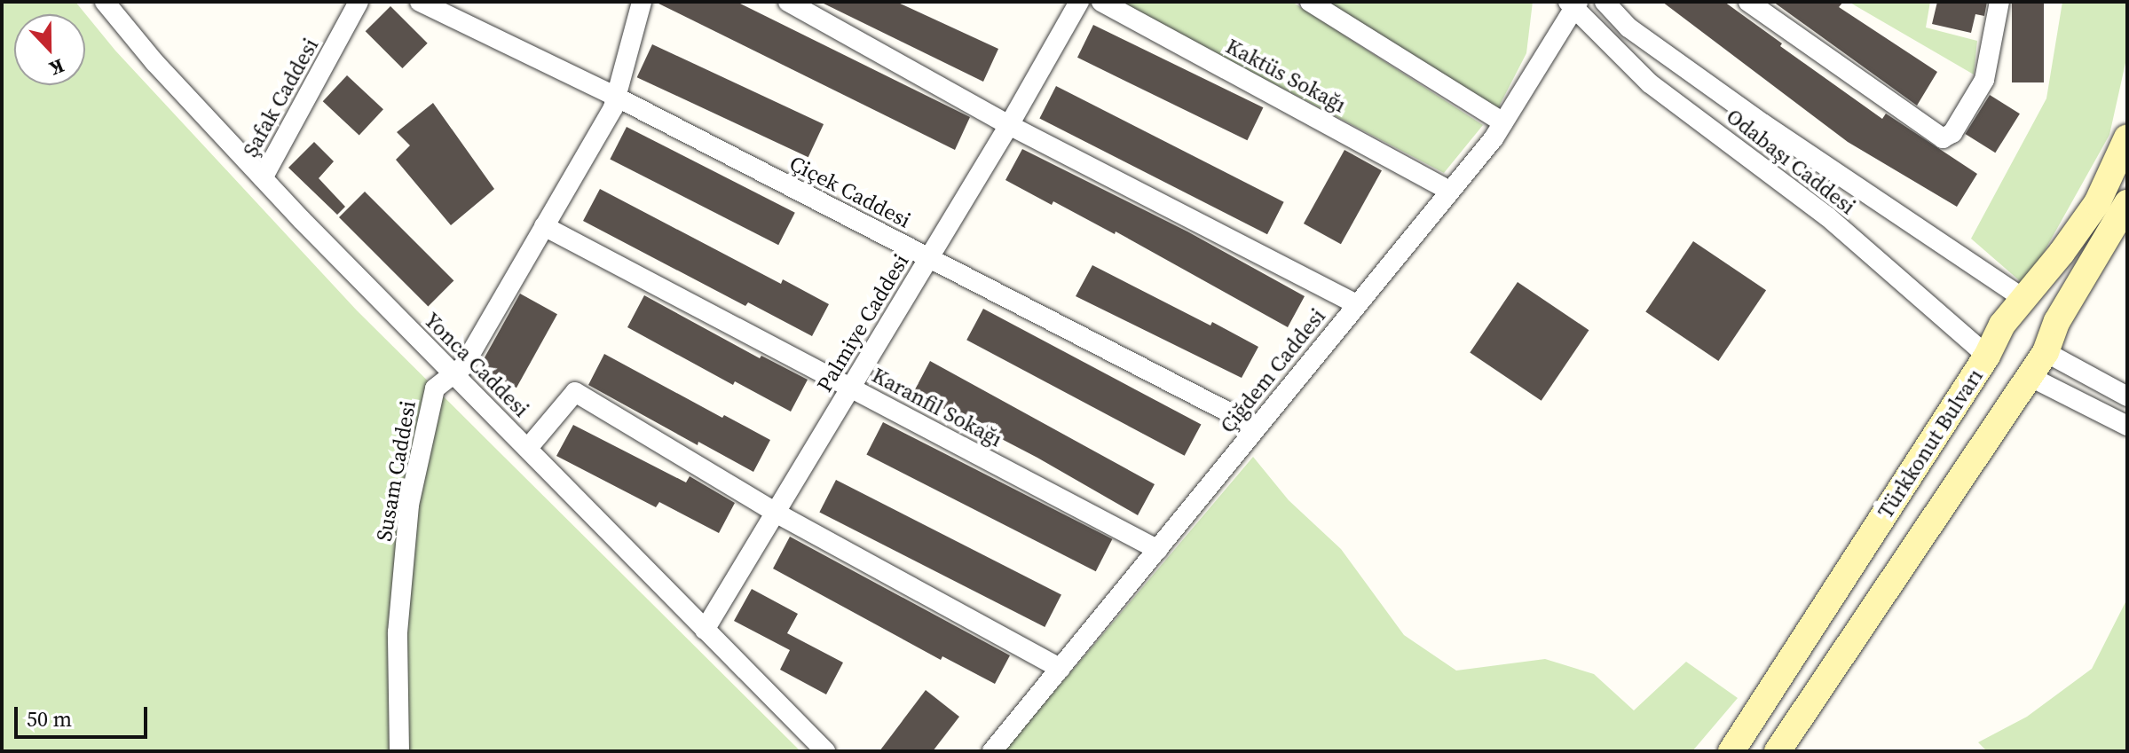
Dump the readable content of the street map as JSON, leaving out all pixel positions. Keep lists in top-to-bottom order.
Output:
{
  "streets": {
    "street": [
      "Kaktüs Sokağı",
      "Şafak Caddesi",
      "Odabaşı Caddesi",
      "Çiçek Caddesi",
      "Palmiye Caddesi",
      "Yonca Caddesi",
      "Çiğdem Caddesi",
      "Karanfil Sokağı",
      "Türkkonut Bulvarı",
      "Susam Caddesi"
    ]
  },
  "crossings": [
    ["Kaktüs Sokağı", "Çiğdem Caddesi"],
    ["Şafak Caddesi", "Yonca Caddesi"],
    ["Odabaşı Caddesi", "Çiğdem Caddesi"],
    ["Odabaşı Caddesi", "Türkkonut Bulvarı"],
    ["Çiçek Caddesi", "Palmiye Caddesi"],
    ["Çiçek Caddesi", "Çiğdem Caddesi"],
    ["Çiçek Caddesi", "Susam Caddesi"],
    ["Palmiye Caddesi", "Yonca Caddesi"],
    ["Palmiye Caddesi", "Karanfil Sokağı"],
    ["Yonca Caddesi", "Susam Caddesi"],
    ["Çiğdem Caddesi", "Karanfil Sokağı"],
    ["Karanfil Sokağı", "Susam Caddesi"]
  ],
  "scale_bar": "50 m",
  "north": "bottom"
}
